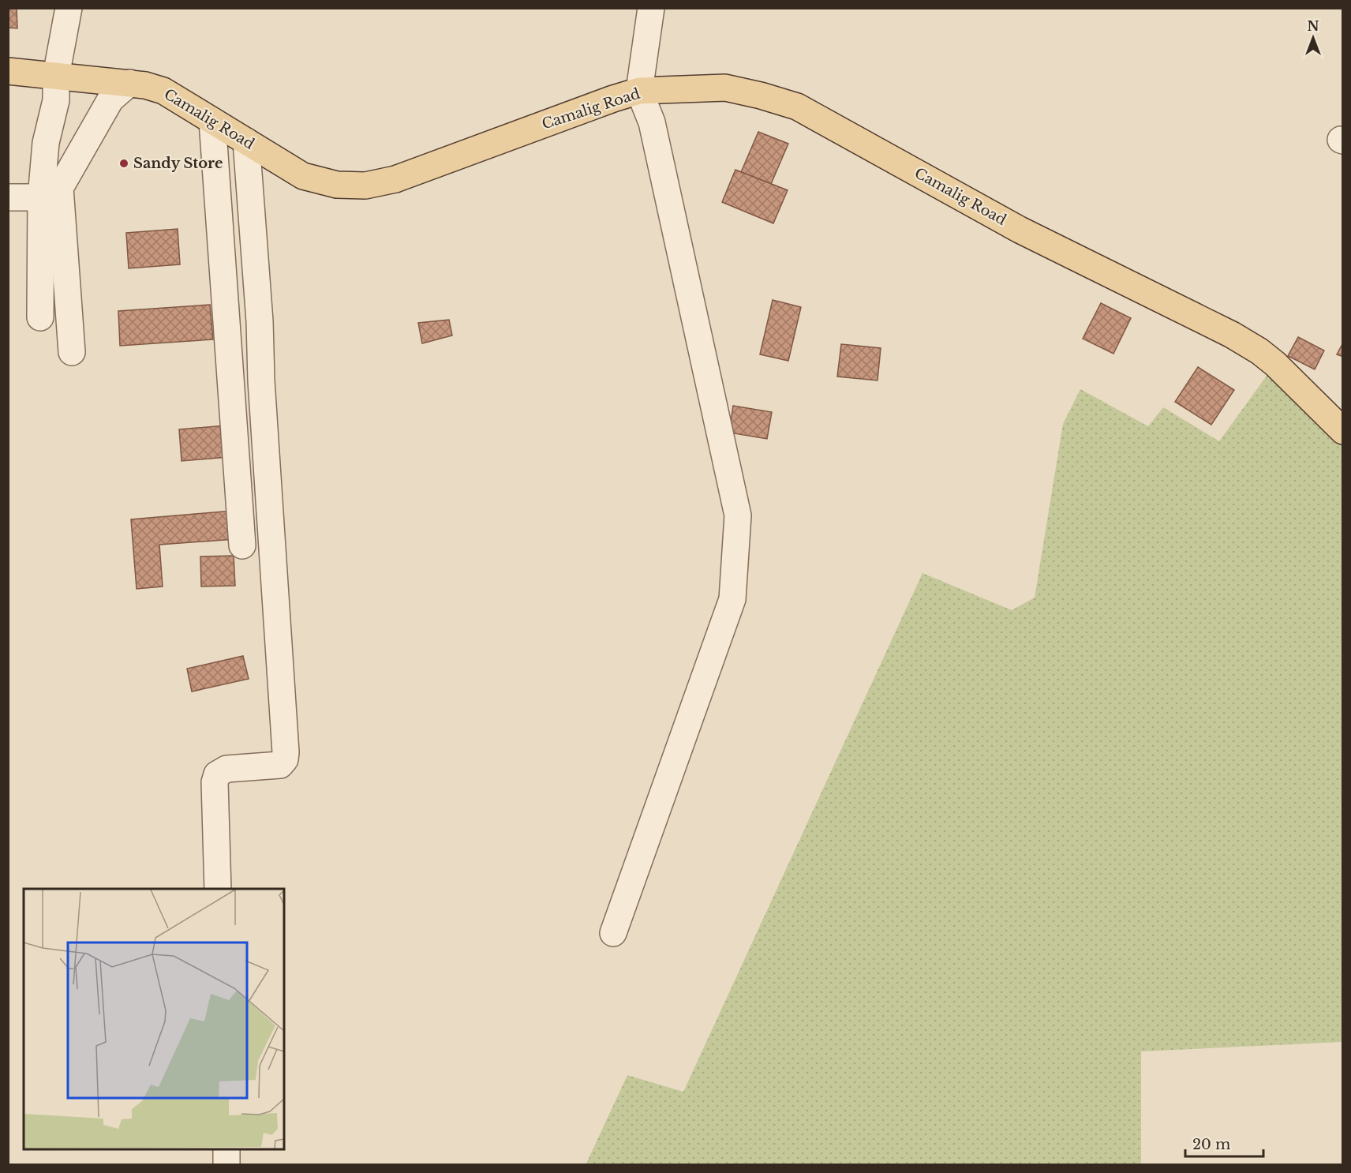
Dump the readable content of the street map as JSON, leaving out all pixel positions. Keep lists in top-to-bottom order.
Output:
{
  "streets": {
    "main road": ["Camalig Road"]
  },
  "places": ["Sandy Store"],
  "scale_bar": "20 m",
  "north": "top"
}
